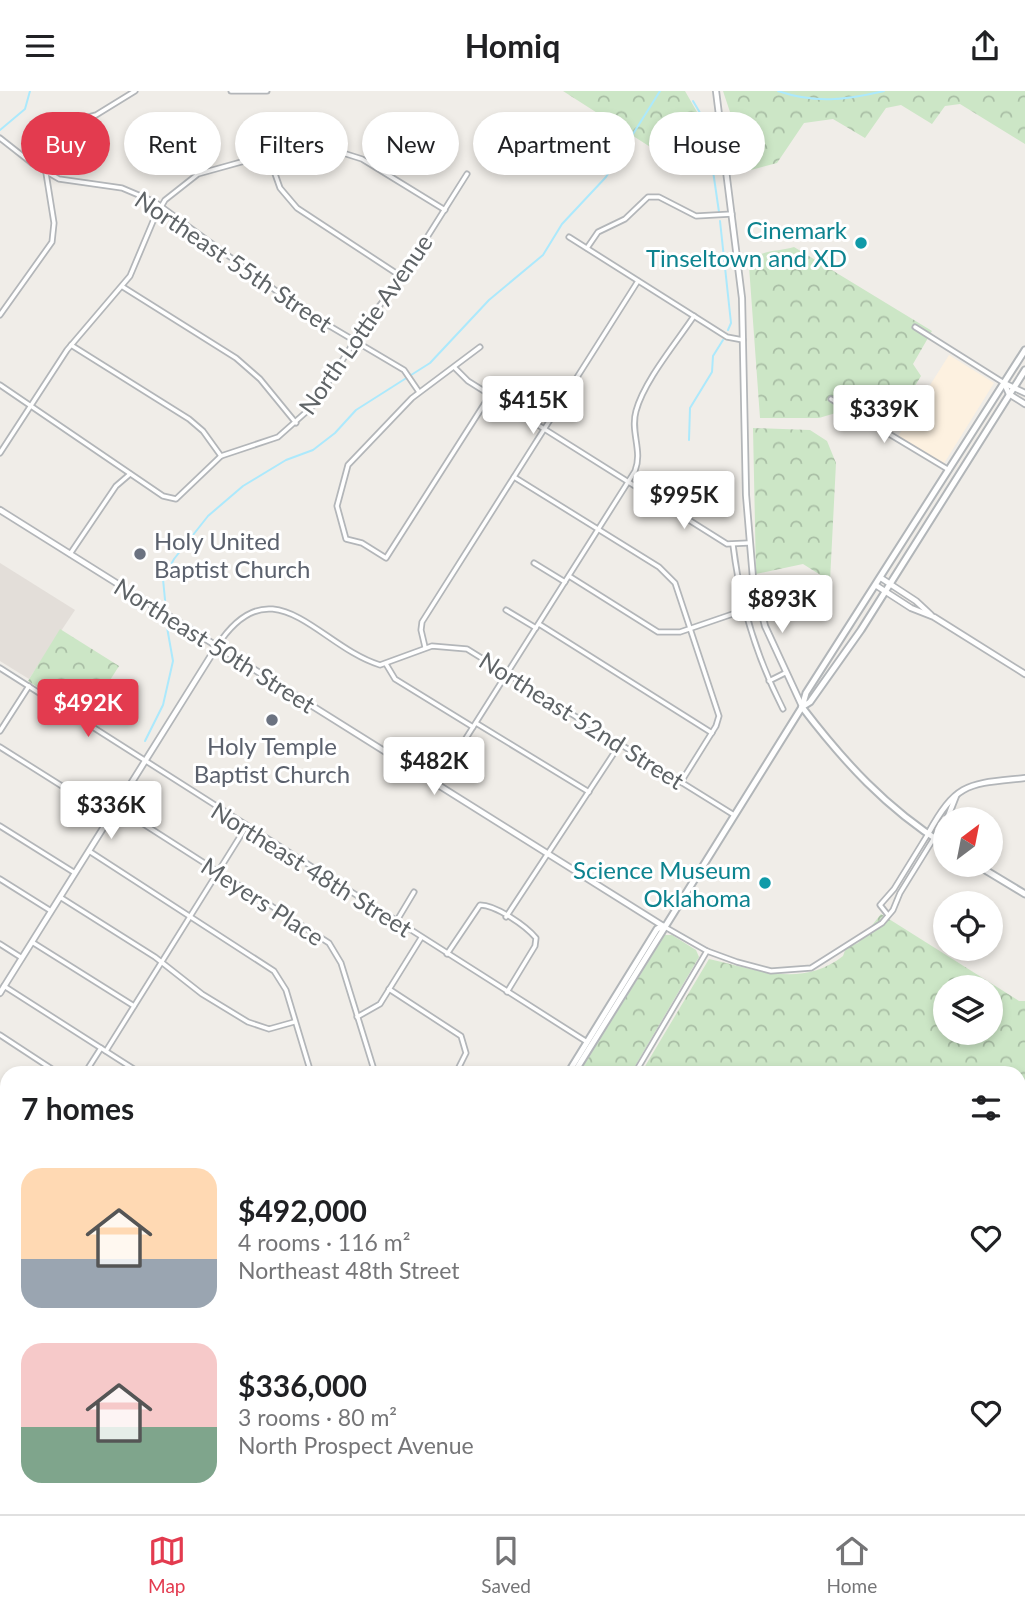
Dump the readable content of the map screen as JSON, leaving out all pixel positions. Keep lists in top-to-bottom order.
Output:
{
  "streets": {
    "street": [
      "Northeast 55th Street",
      "North Lottie Avenue",
      "Northeast 50th Street",
      "Northeast 52nd Street",
      "Northeast 48th Street",
      "Meyers Place"
    ]
  },
  "crossings": [
    ["Northeast 55th Street", "North Lottie Avenue"]
  ],
  "places": [
    "Cinemark Tinseltown and XD",
    "Holy United Baptist Church",
    "Holy Temple Baptist Church",
    "Science Museum Oklahoma"
  ],
  "north": "top right",
  "page": {
    "header": "Homiq",
    "chip": [
      "Buy",
      "Rent",
      "Filters",
      "New",
      "Apartment",
      "House"
    ],
    "price": [
      "$415K",
      "$339K",
      "$995K",
      "$893K",
      "$492K",
      "$482K",
      "$336K"
    ],
    "heading": "7 homes",
    "list": [
      {
        "name": "$492,000",
        "note": "4 rooms · 116 m² · Northeast 48th Street"
      },
      {
        "name": "$336,000",
        "note": "3 rooms · 80 m² · North Prospect Avenue"
      }
    ],
    "tabs": ["Map", "Saved", "Home"]
  }
}
